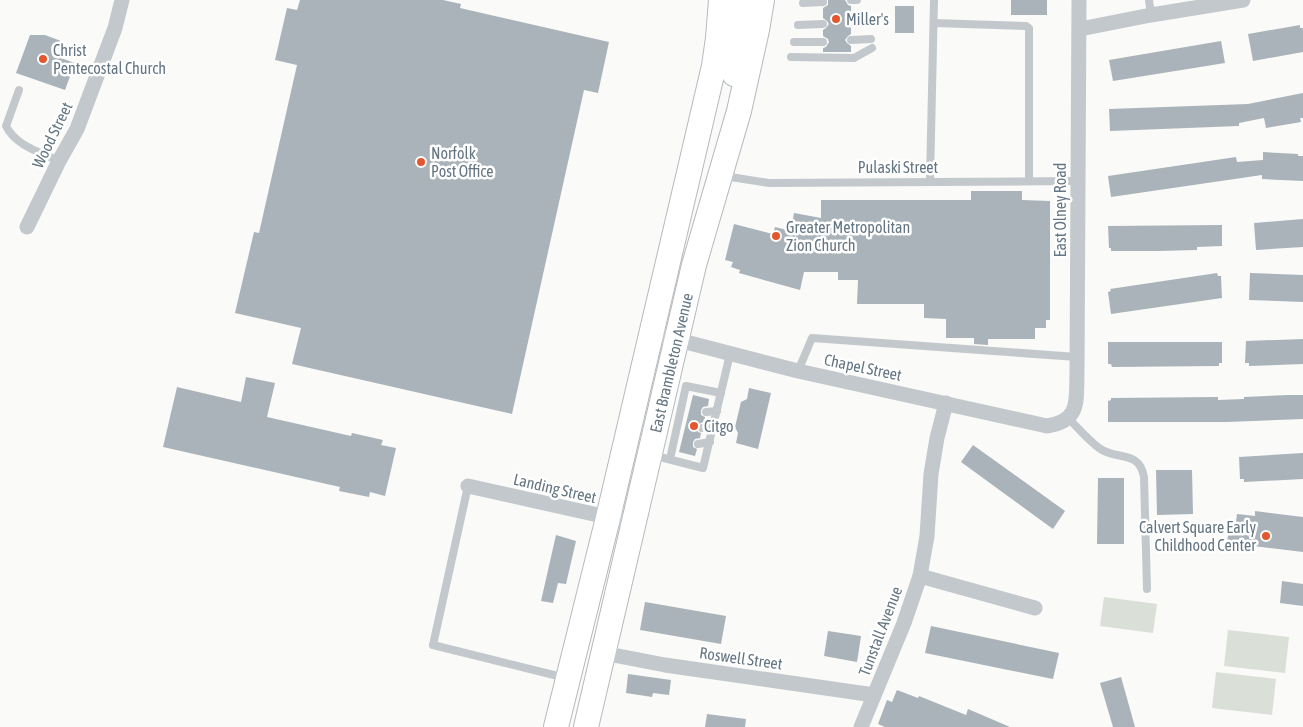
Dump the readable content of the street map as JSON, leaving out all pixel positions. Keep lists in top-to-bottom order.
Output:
{
  "streets": {
    "main road": ["East Brambleton Avenue"],
    "street": [
      "Wood Street",
      "East Olney Road",
      "Chapel Street",
      "Landing Street",
      "Tunstall Avenue",
      "Roswell Street"
    ],
    "lane": ["Pulaski Street"]
  },
  "crossings": [
    ["Pulaski Street", "East Olney Road"],
    ["Pulaski Street", "East Brambleton Avenue"],
    ["East Olney Road", "Chapel Street"],
    ["East Brambleton Avenue", "Chapel Street"],
    ["East Brambleton Avenue", "Landing Street"],
    ["East Brambleton Avenue", "Roswell Street"],
    ["Tunstall Avenue", "Roswell Street"]
  ],
  "places": [
    "Miller's",
    "Christ Pentecostal Church",
    "Norfolk Post Office",
    "Greater Metropolitan Zion Church",
    "Citgo",
    "Calvert Square Early Childhood Center"
  ]
}
